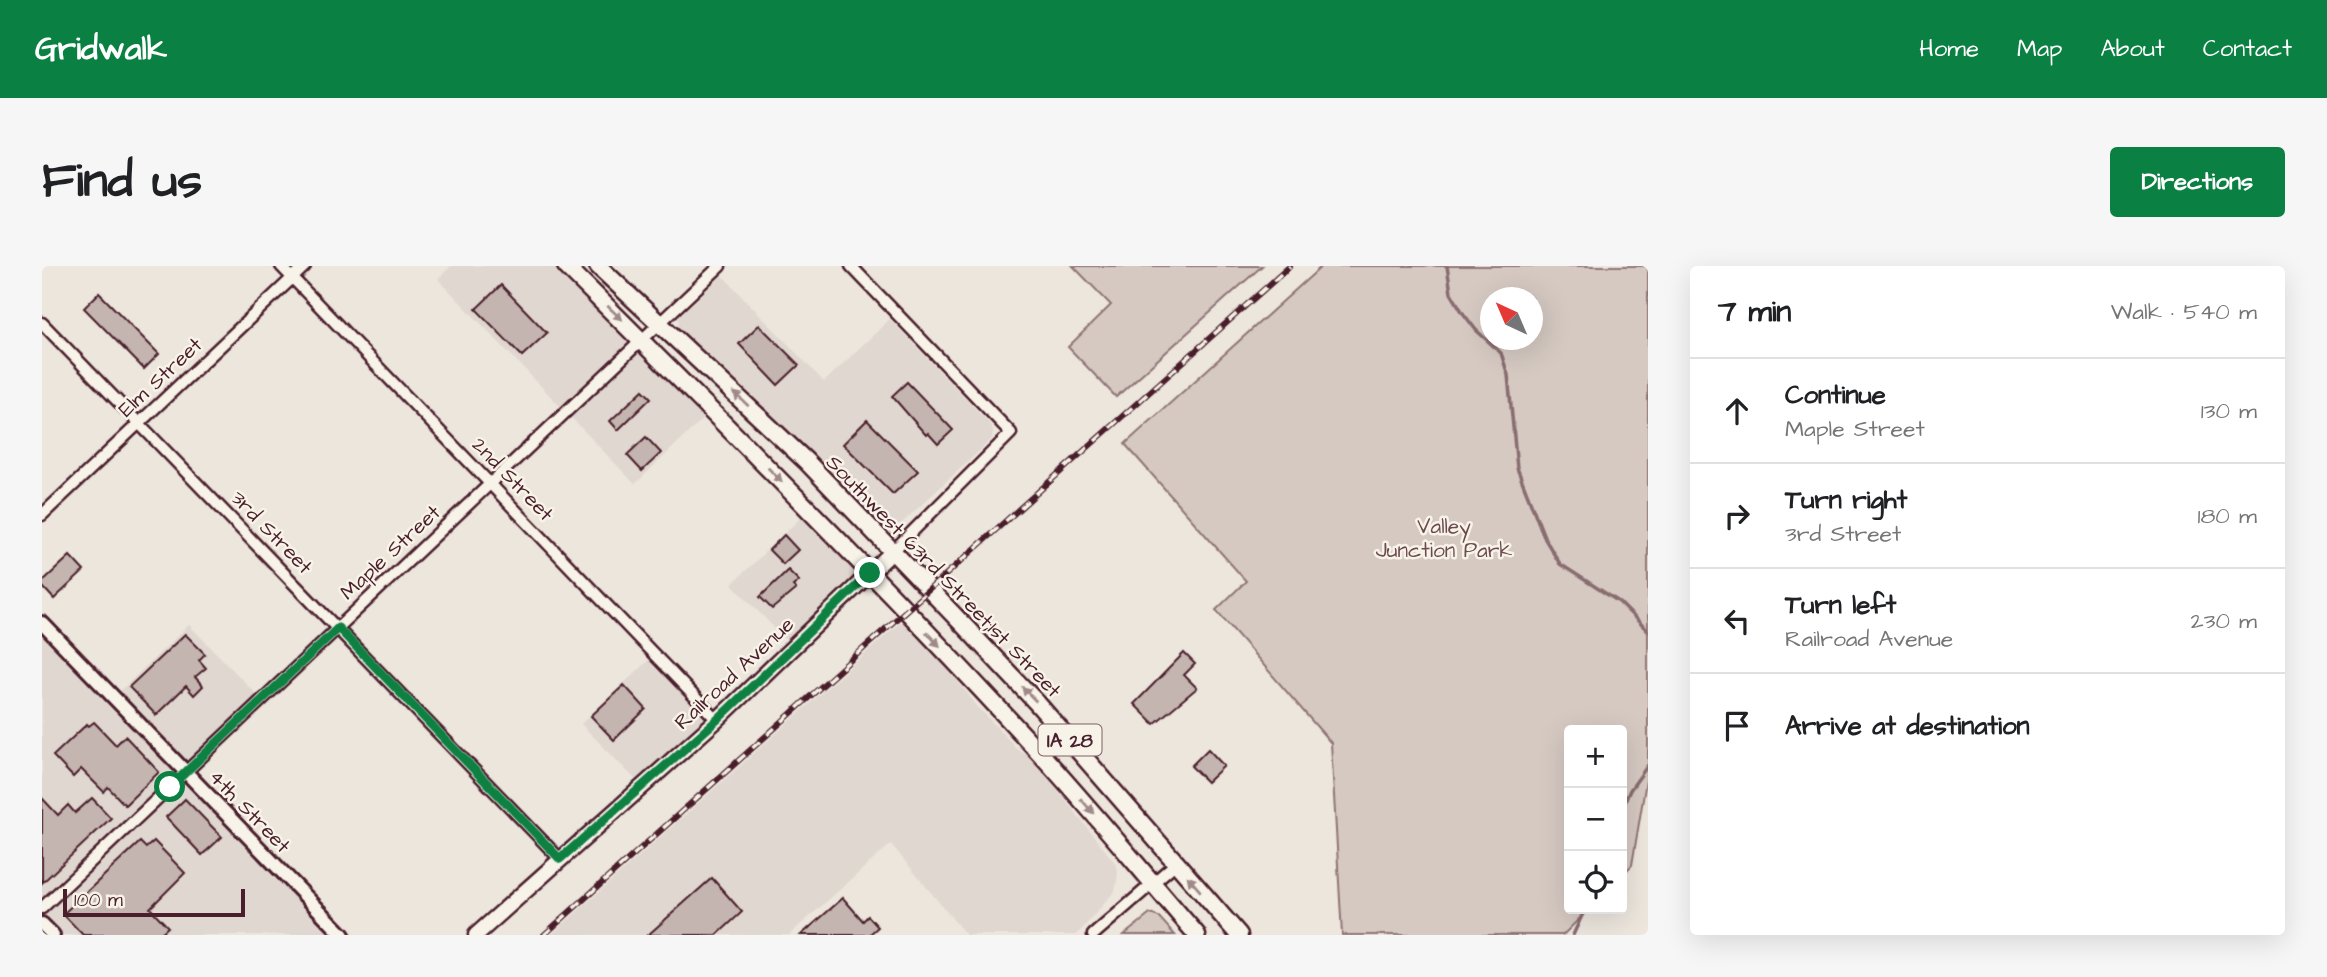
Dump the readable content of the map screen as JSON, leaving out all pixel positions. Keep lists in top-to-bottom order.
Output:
{
  "streets": {
    "main road": ["Southwest 63rd Street;1st Street", "Railroad Avenue", "IA 28"],
    "street": [
      "Elm Street",
      "2nd Street",
      "3rd Street",
      "Maple Street",
      "4th Street"
    ]
  },
  "crossings": [
    ["Elm Street", "2nd Street"],
    ["Elm Street", "3rd Street"],
    ["2nd Street", "Maple Street"],
    ["2nd Street", "Railroad Avenue"],
    ["3rd Street", "Maple Street"],
    ["3rd Street", "Railroad Avenue"],
    ["Maple Street", "Southwest 63rd Street;1st Street"],
    ["Maple Street", "IA 28"],
    ["Maple Street", "4th Street"],
    ["Southwest 63rd Street;1st Street", "Railroad Avenue"],
    ["Railroad Avenue", "IA 28"]
  ],
  "parks": ["Valley Junction Park"],
  "scale_bar": "100 m",
  "north": "top left",
  "page": {
    "header": "Gridwalk",
    "nav": [
      "Home",
      "Map",
      "About",
      "Contact"
    ],
    "buttons": "Directions",
    "title": "Find us",
    "heading": ["7 min", "Walk · 540 m"],
    "list": [
      ["Continue", "Maple Street", "130 m"],
      ["Turn right", "3rd Street", "180 m"],
      ["Turn left", "Railroad Avenue", "230 m"],
      "Arrive at destination"
    ],
    "map_buttons": ["+", "−"],
    "scale": "100 m"
  }
}
